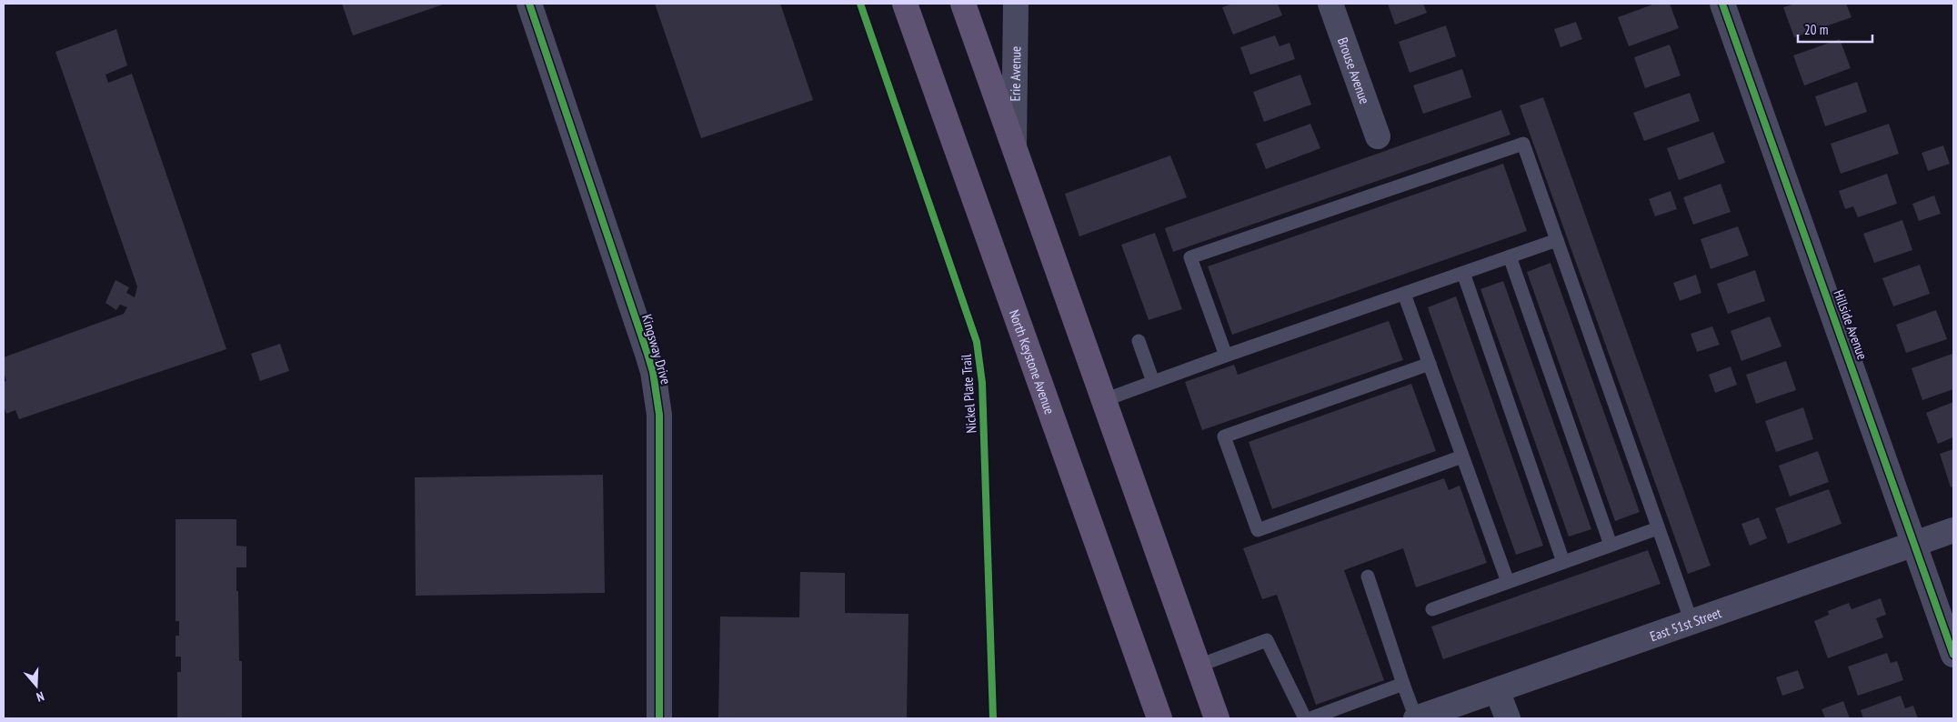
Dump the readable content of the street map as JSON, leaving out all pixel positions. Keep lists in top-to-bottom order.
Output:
{
  "streets": {
    "main road": ["North Keystone Avenue"],
    "street": [
      "Brouse Avenue",
      "Erie Avenue",
      "Hillside Avenue",
      "Kingsway Drive",
      "East 51st Street"
    ],
    "cycle path": ["Nickel Plate Trail"]
  },
  "crossings": [
    ["Hillside Avenue", "East 51st Street"]
  ],
  "scale_bar": "20 m",
  "north": "bottom"
}
